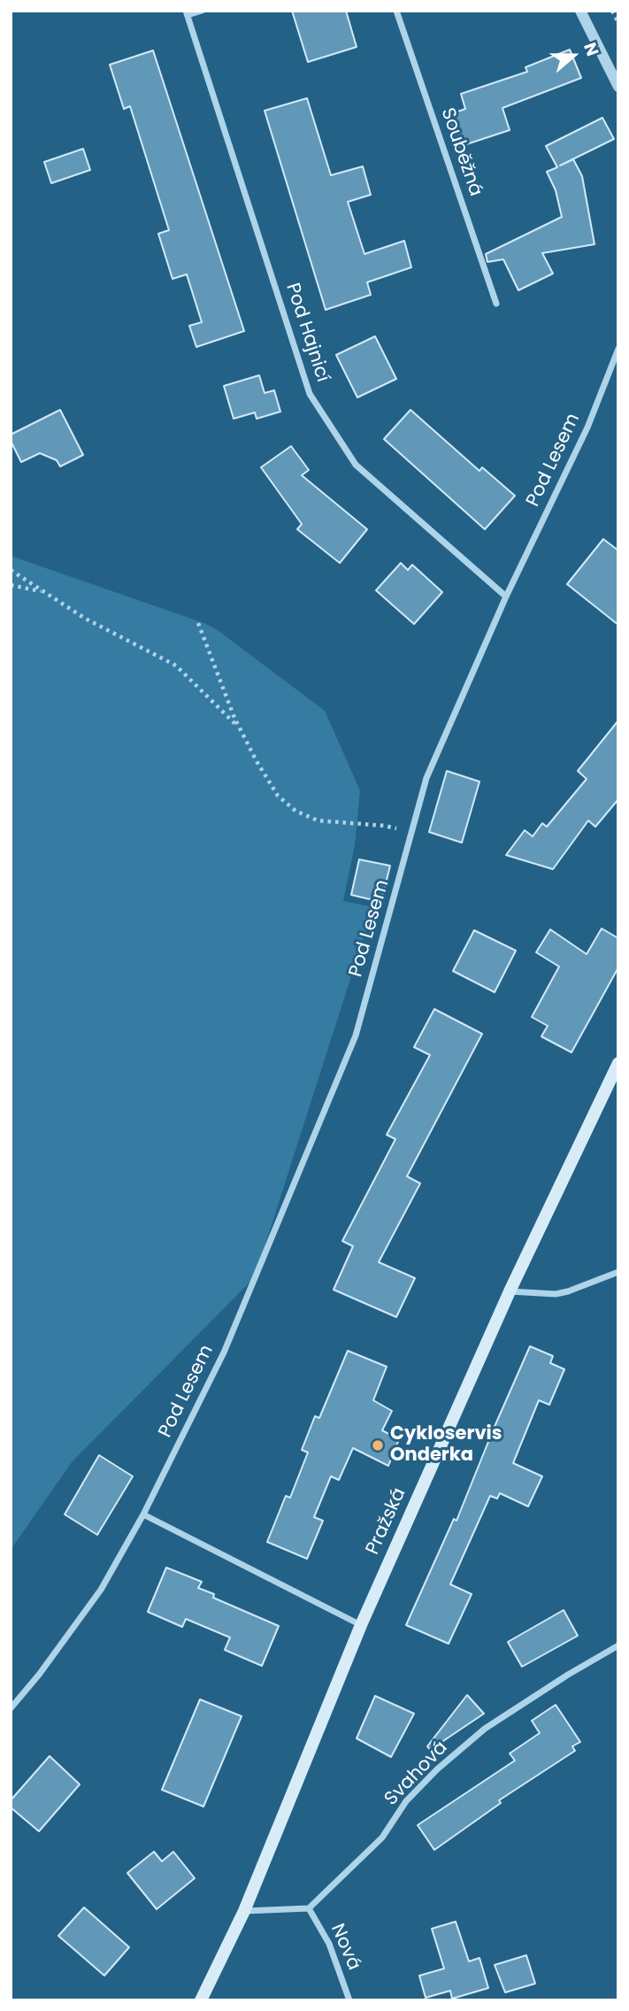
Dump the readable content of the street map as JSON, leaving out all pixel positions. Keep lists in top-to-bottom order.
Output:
{
  "streets": {
    "main road": ["Pražská"],
    "street": [
      "Souběžná",
      "Pod Hajnicí",
      "Pod Lesem",
      "Svahová",
      "Nová"
    ]
  },
  "crossings": [
    ["Pod Hajnicí", "Pod Lesem"],
    ["Svahová", "Nová"]
  ],
  "places": ["Cykloservis Onderka"],
  "north": "right"
}
